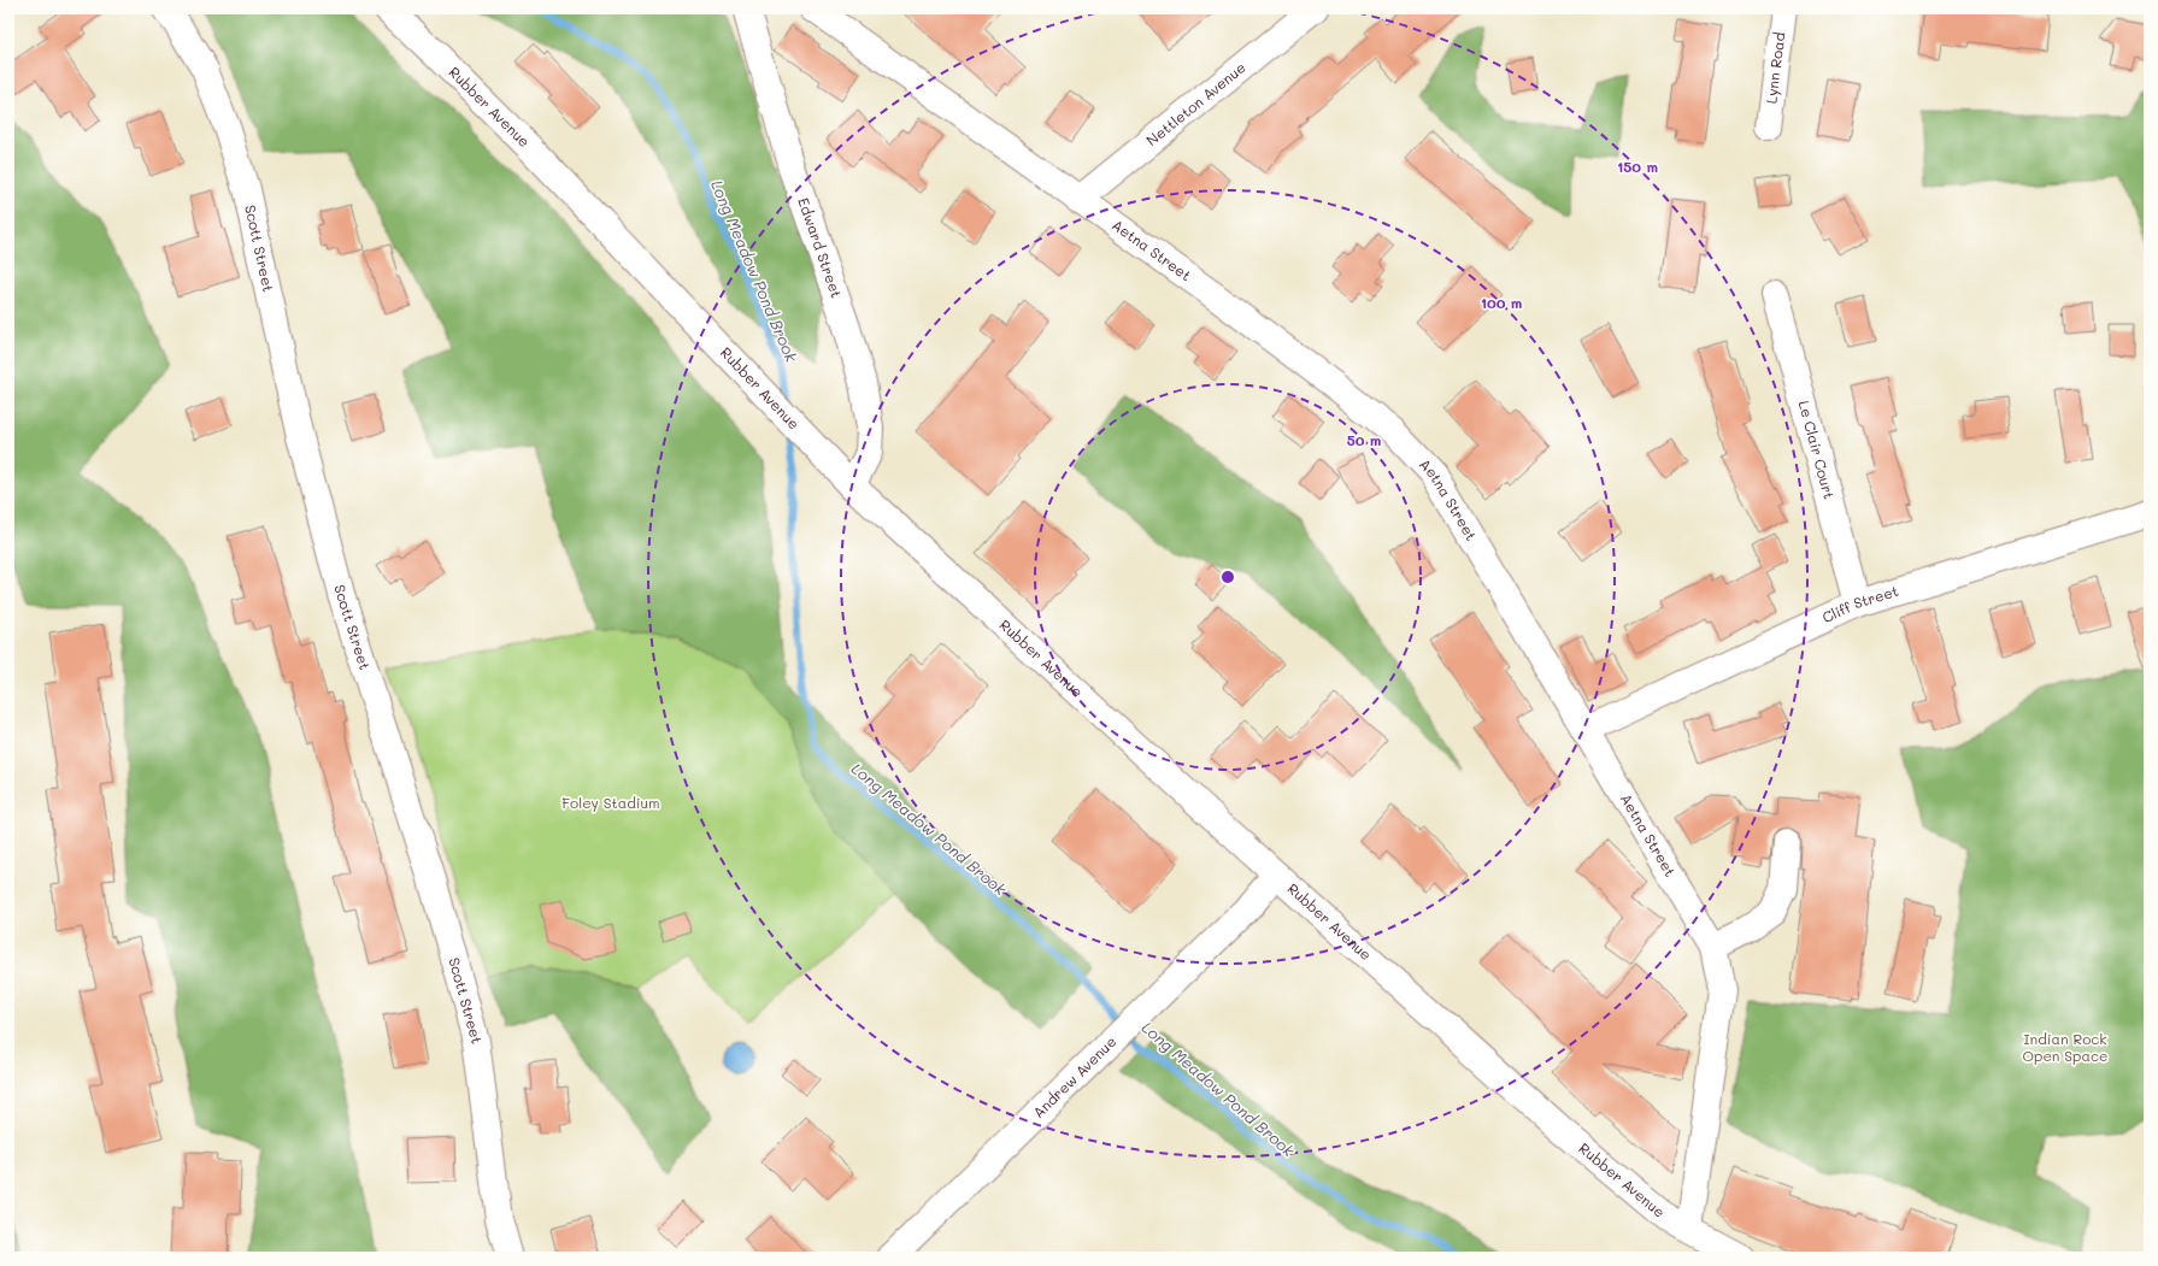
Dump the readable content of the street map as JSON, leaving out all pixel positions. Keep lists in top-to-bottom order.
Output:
{
  "streets": {
    "street": [
      "Lynn Road",
      "Nettleton Avenue",
      "Rubber Avenue",
      "Edward Street",
      "Scott Street",
      "Aetna Street",
      "Le Clair Court",
      "Cliff Street",
      "Andrew Avenue"
    ]
  },
  "crossings": [
    ["Nettleton Avenue", "Aetna Street"],
    ["Rubber Avenue", "Edward Street"],
    ["Rubber Avenue", "Aetna Street"],
    ["Rubber Avenue", "Andrew Avenue"],
    ["Aetna Street", "Cliff Street"],
    ["Le Clair Court", "Cliff Street"]
  ],
  "water": ["Long Meadow Pond Brook"],
  "parks": ["Foley Stadium", "Indian Rock Open Space"],
  "rings": ["150 m", "100 m", "50 m"]
}
